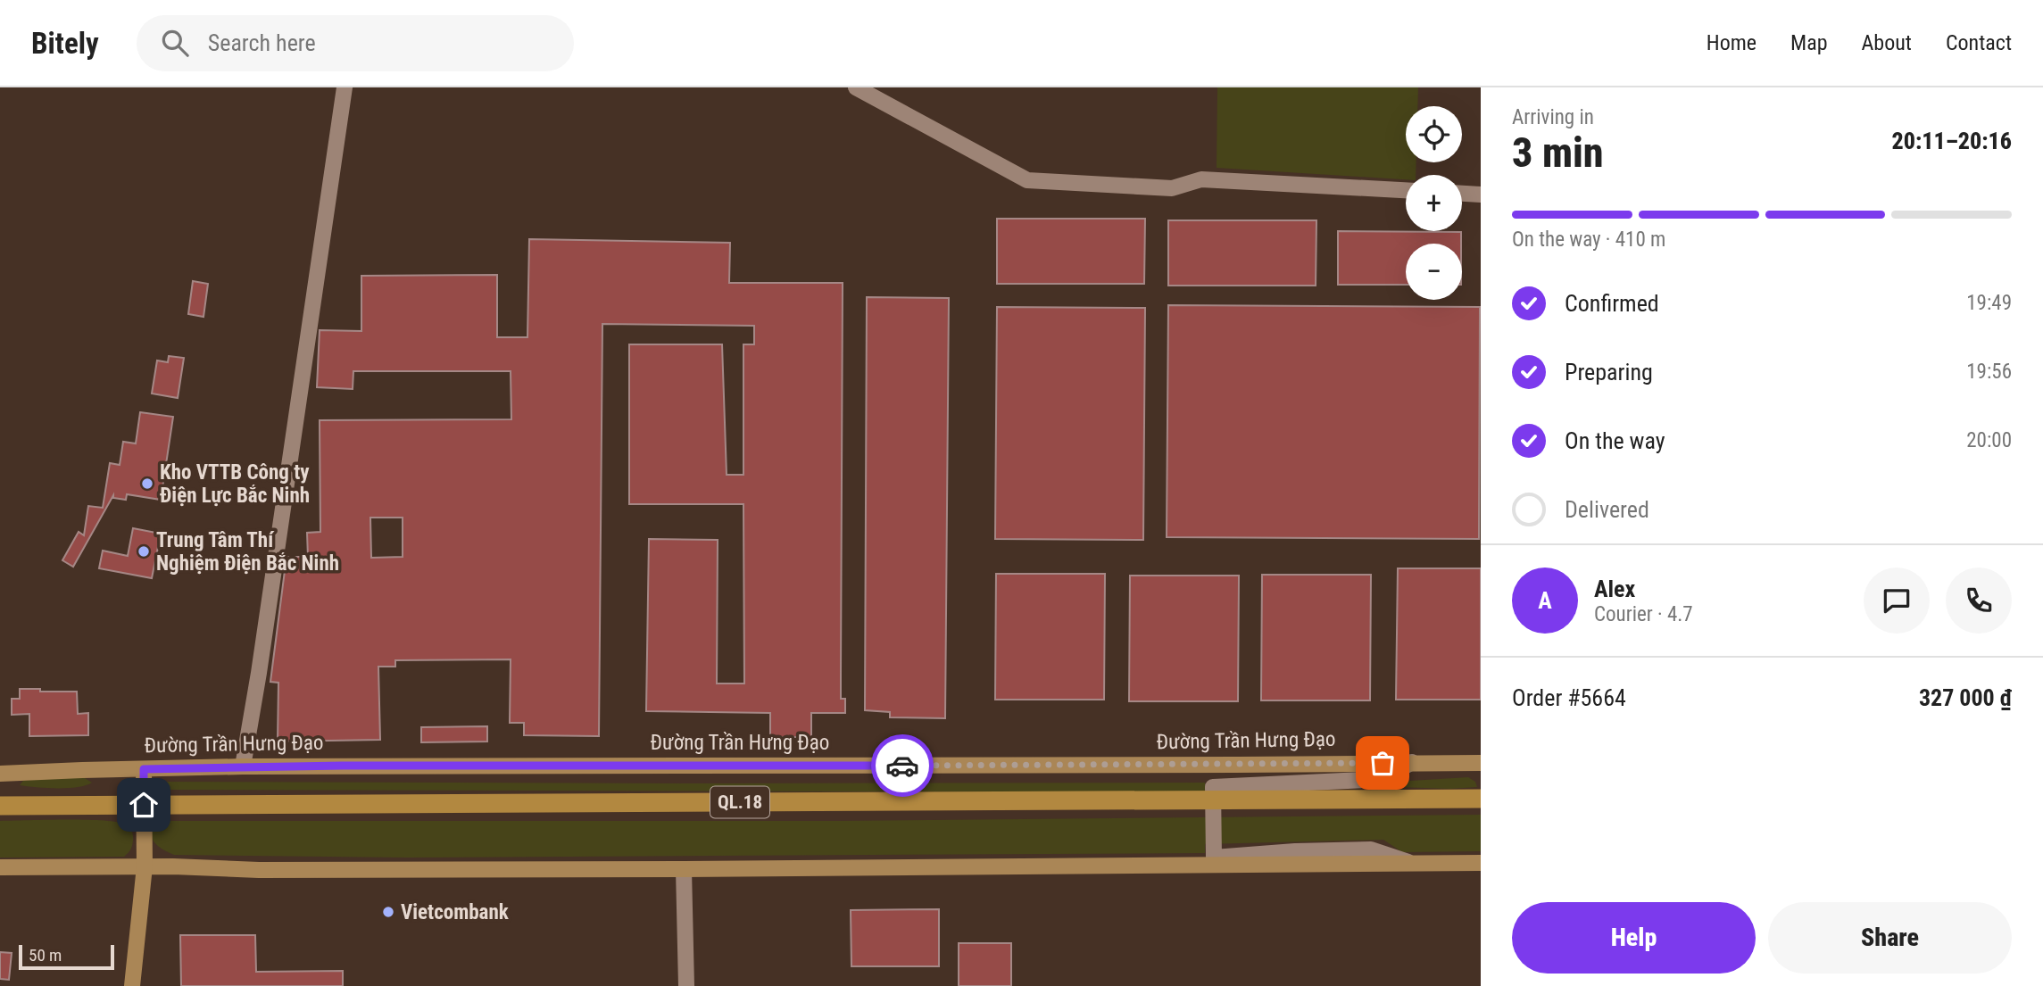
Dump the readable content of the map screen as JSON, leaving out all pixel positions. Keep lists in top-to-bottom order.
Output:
{
  "streets": {
    "highway": ["QL.18"],
    "main road": ["Đường Trần Hưng Đạo"]
  },
  "places": ["Kho VTTB Công ty Điện Lực Bắc Ninh", "Trung Tâm Thí Nghiệm Điện Bắc Ninh", "Vietcombank"],
  "scale_bar": "50 m",
  "page": {
    "header": "Bitely",
    "search": "Search here",
    "nav": [
      "Home",
      "Map",
      "About",
      "Contact"
    ],
    "heading": ["3 min", "Arriving in", "20:11–20:16"],
    "panel": [
      "Alex",
      "Courier · 4.7",
      "Order #5664",
      "327 000 ₫"
    ],
    "map_buttons": ["+", "−"],
    "bar": "On the way · 410 m",
    "list": [
      ["Confirmed", "19:49"],
      ["Preparing", "19:56"],
      ["On the way", "20:00"],
      "Delivered"
    ],
    "round": "A",
    "buttons": ["Help", "Share"],
    "scale": "50 m"
  }
}
